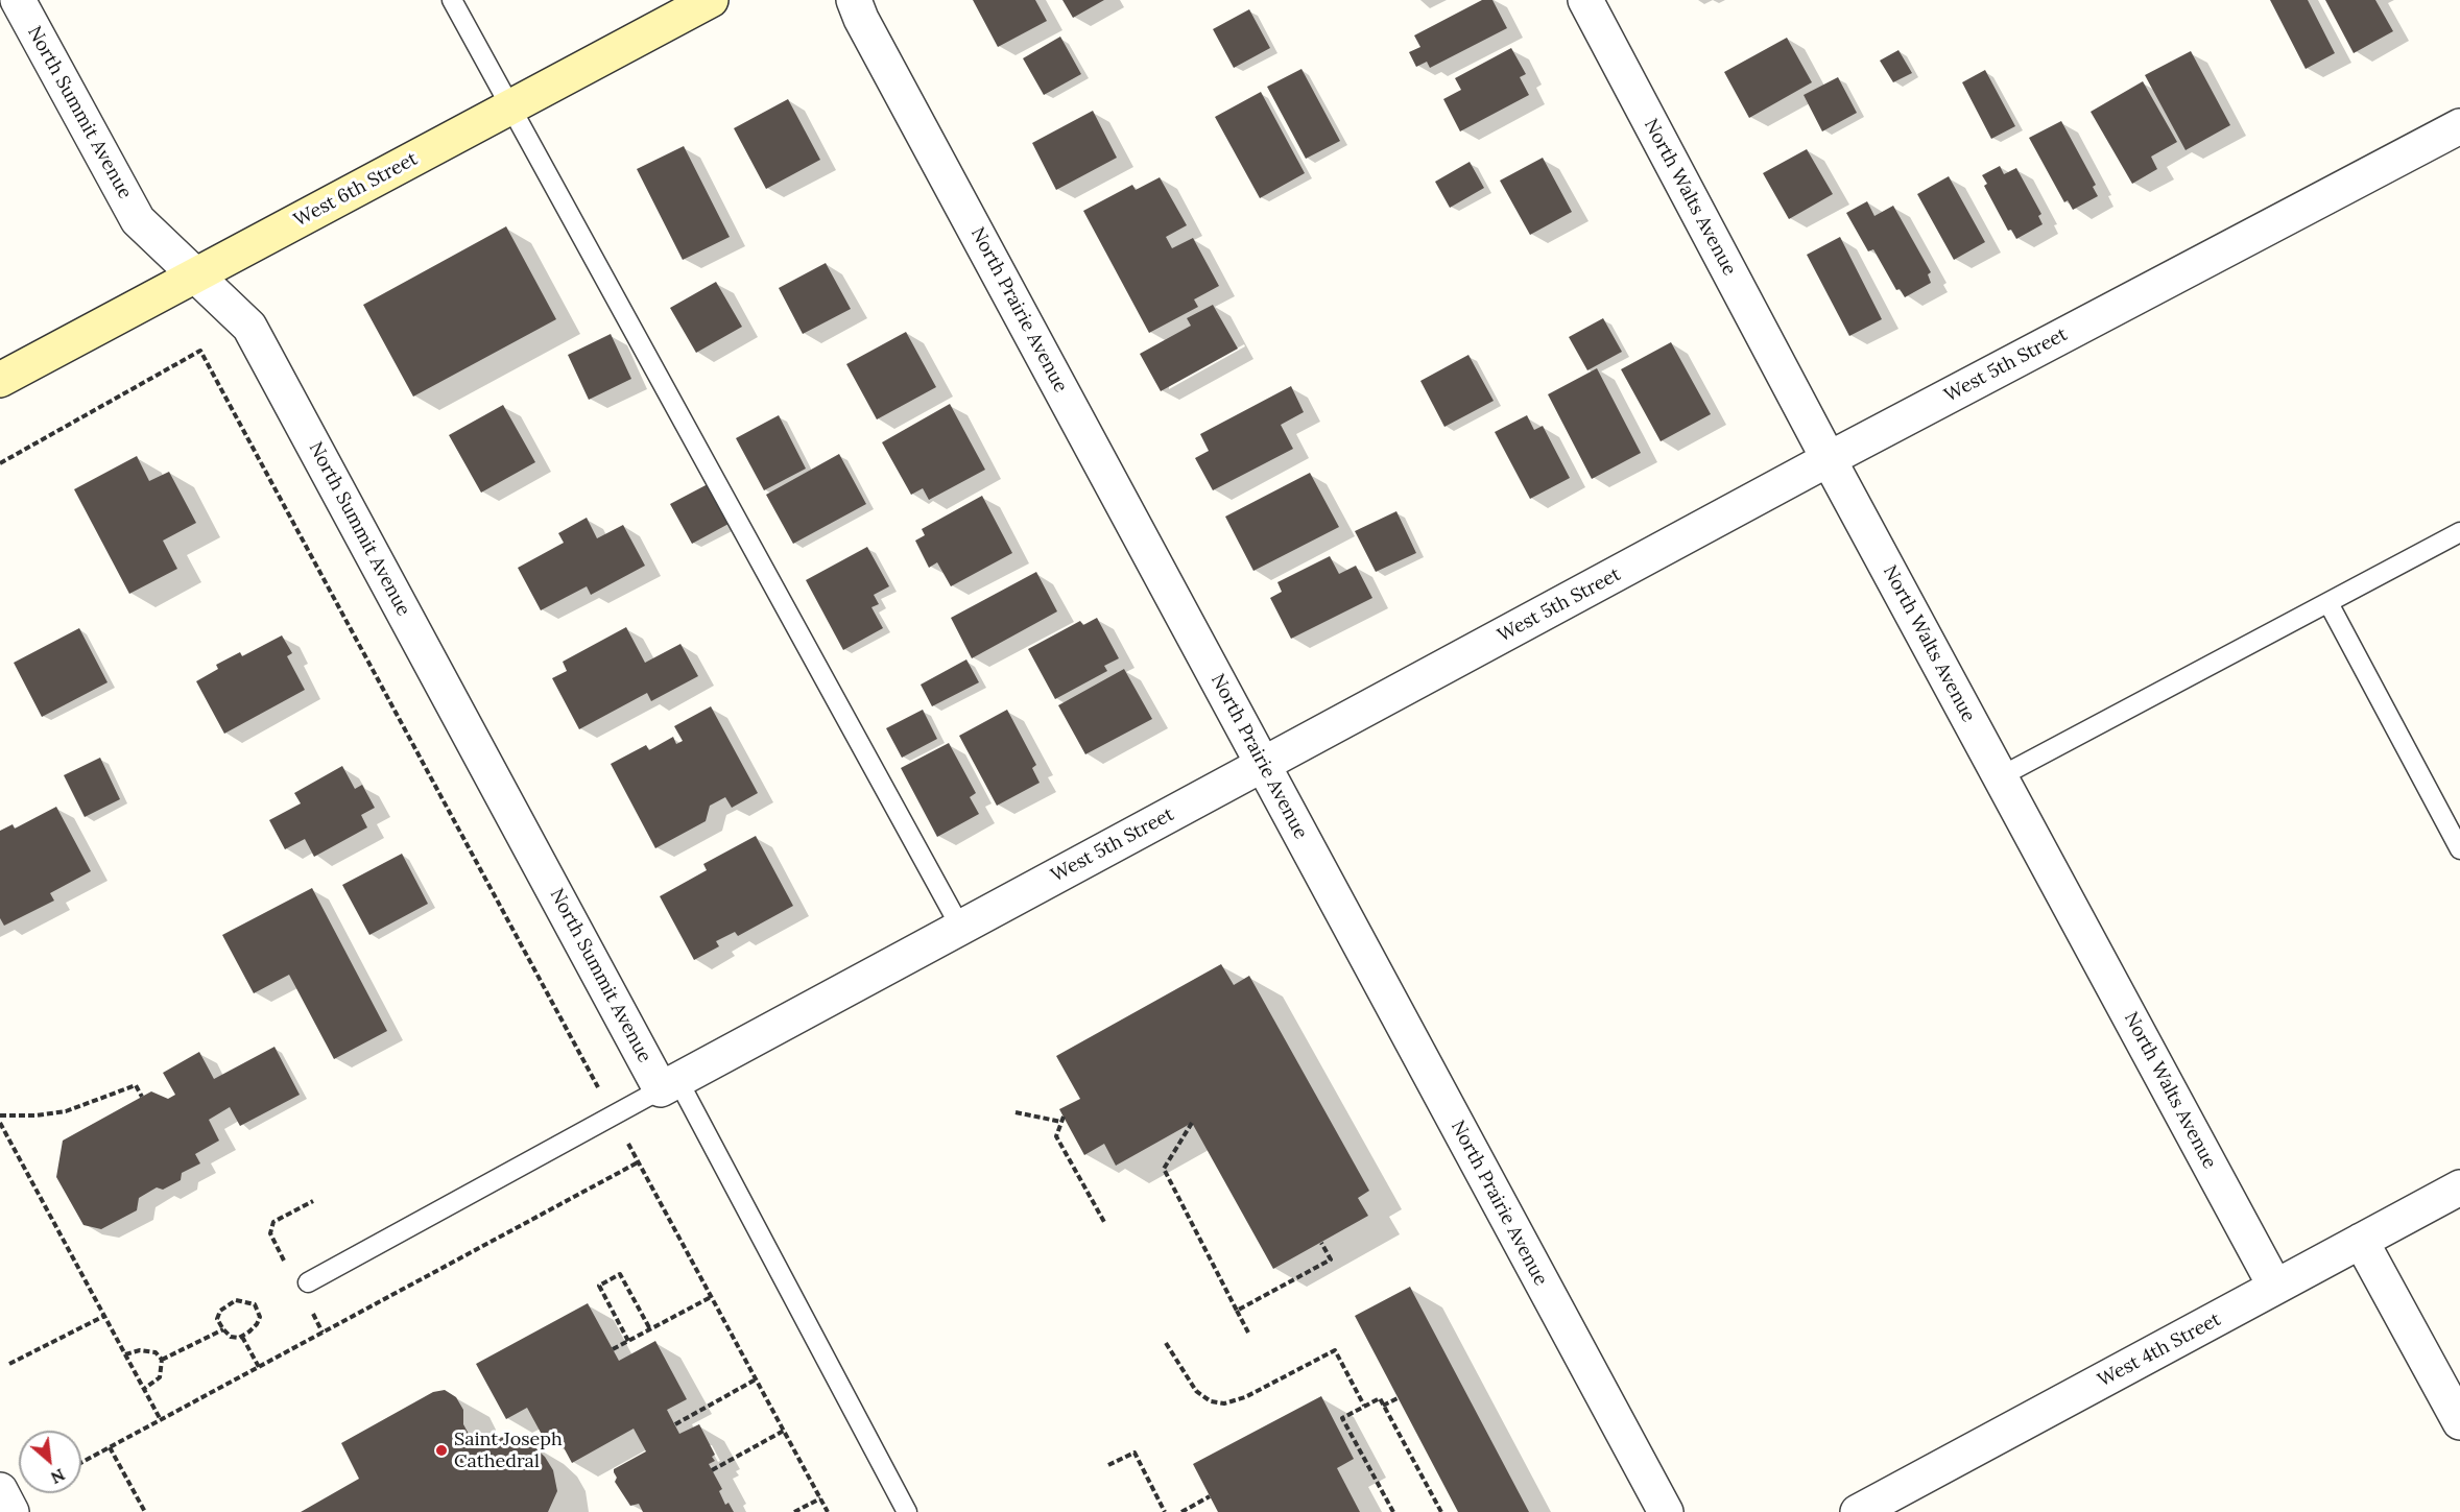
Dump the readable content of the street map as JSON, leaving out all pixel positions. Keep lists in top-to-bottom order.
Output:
{
  "streets": {
    "main road": ["West 6th Street"],
    "street": [
      "North Summit Avenue",
      "North Walts Avenue",
      "North Prairie Avenue",
      "West 5th Street",
      "West 4th Street"
    ]
  },
  "crossings": [
    ["North Summit Avenue", "West 6th Street"],
    ["North Summit Avenue", "West 5th Street"],
    ["North Walts Avenue", "West 5th Street"],
    ["North Walts Avenue", "West 4th Street"],
    ["North Prairie Avenue", "West 5th Street"]
  ],
  "places": ["Saint Joseph Cathedral"],
  "north": "bottom right"
}
